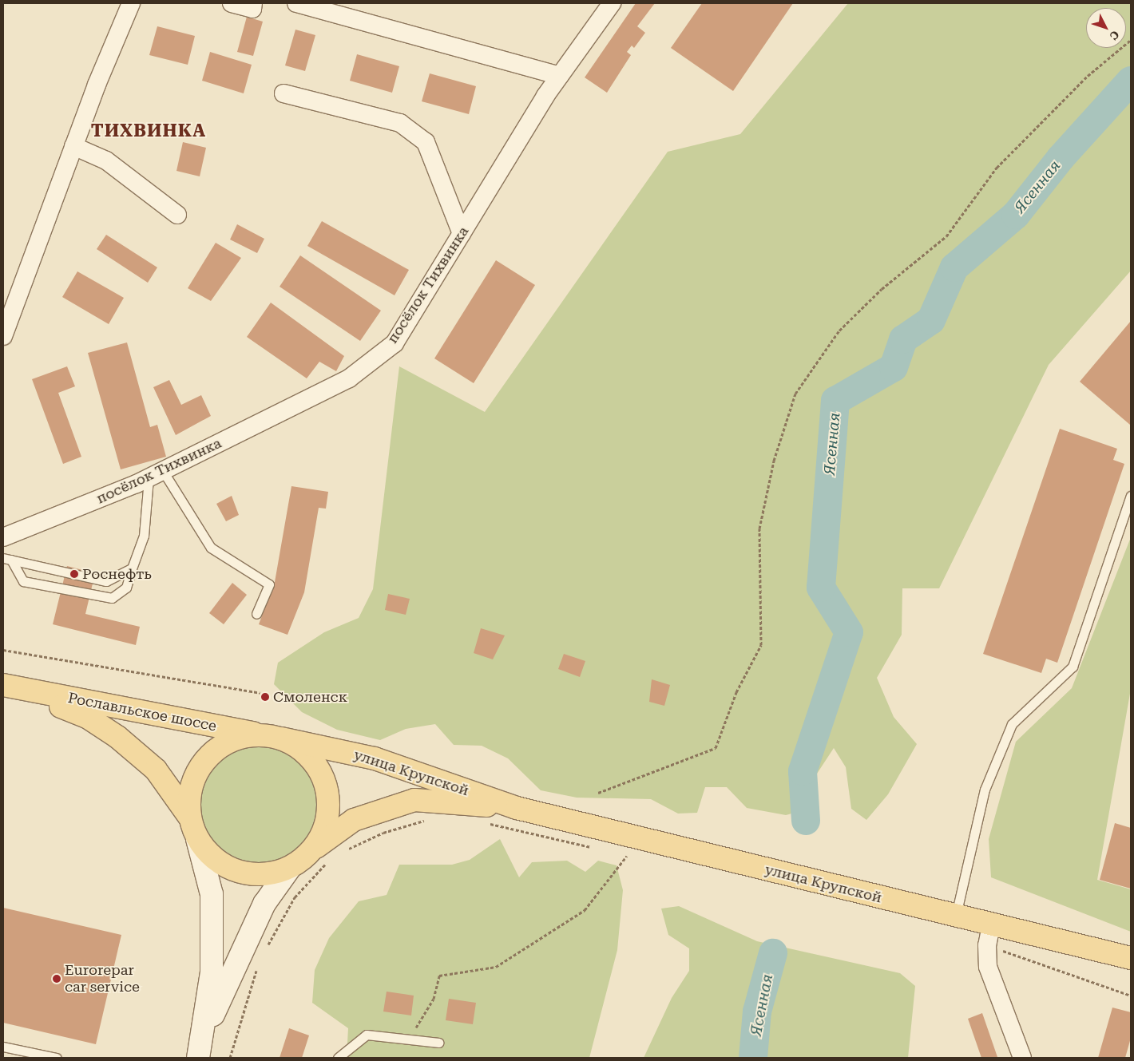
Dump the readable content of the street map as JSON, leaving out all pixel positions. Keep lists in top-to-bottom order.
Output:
{
  "streets": {
    "main road": ["Рославльское шоссе", "улица Крупской"],
    "street": ["посёлок Тихвинка"]
  },
  "crossings": [
    ["Рославльское шоссе", "улица Крупской"]
  ],
  "districts": ["ТИХВИНКА"],
  "water": ["Ясенная"],
  "places": ["Роснефть", "Смоленск", "Eurorepar car service"],
  "north": "bottom right"
}
